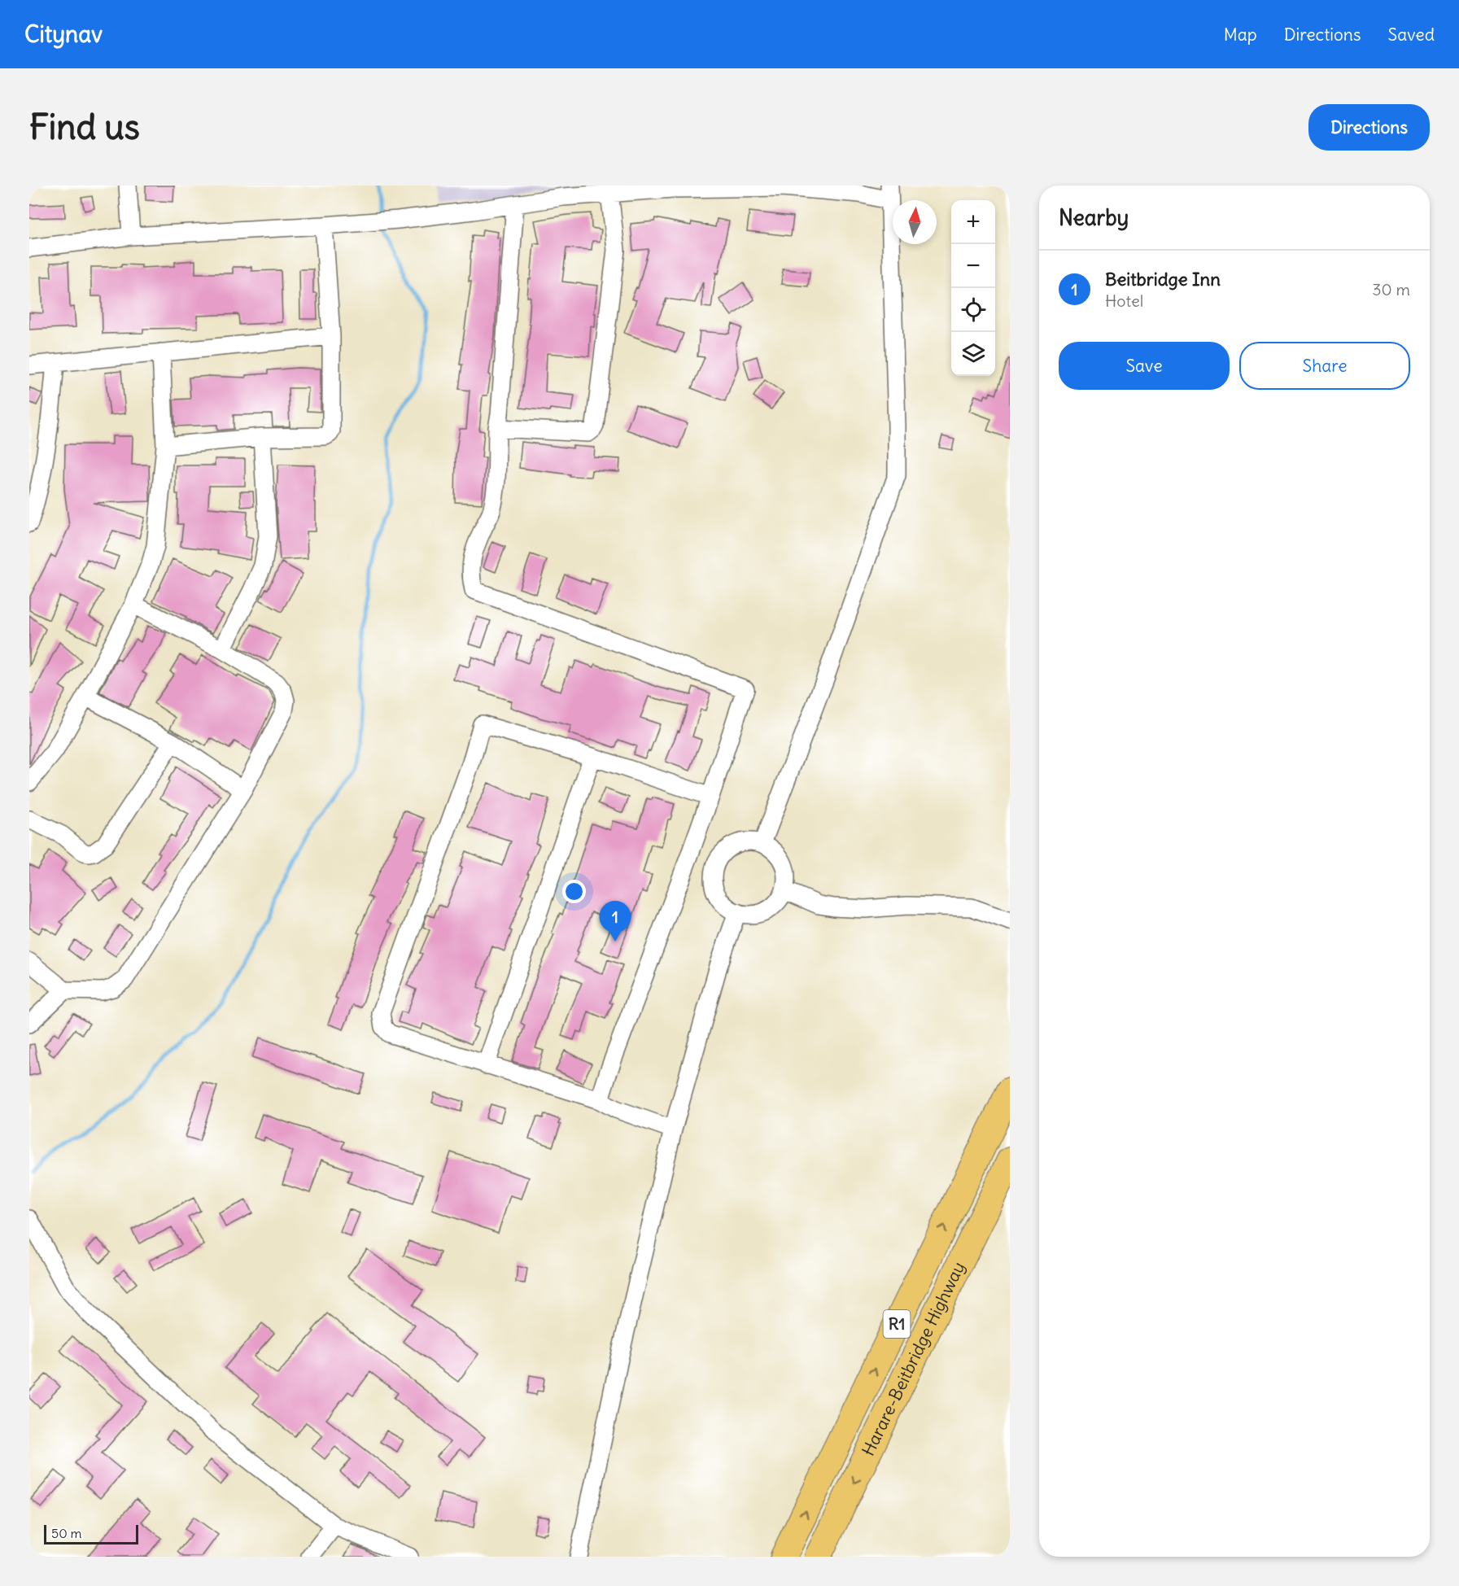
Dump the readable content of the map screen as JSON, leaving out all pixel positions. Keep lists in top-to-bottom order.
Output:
{
  "streets": {
    "highway": ["R1", "Harare-Beitbridge Highway"]
  },
  "scale_bar": "50 m",
  "north": "top",
  "page": {
    "header": "Citynav",
    "nav": ["Map", "Directions", "Saved"],
    "buttons": [
      "Directions",
      ["Save", "Share"]
    ],
    "title": "Find us",
    "heading": "Nearby",
    "map_buttons": ["+", "−"],
    "list": [
      {
        "mark": "1",
        "name": "Beitbridge Inn",
        "note": "Hotel",
        "value": "30 m"
      }
    ],
    "pins": "1",
    "scale": "50 m"
  }
}
